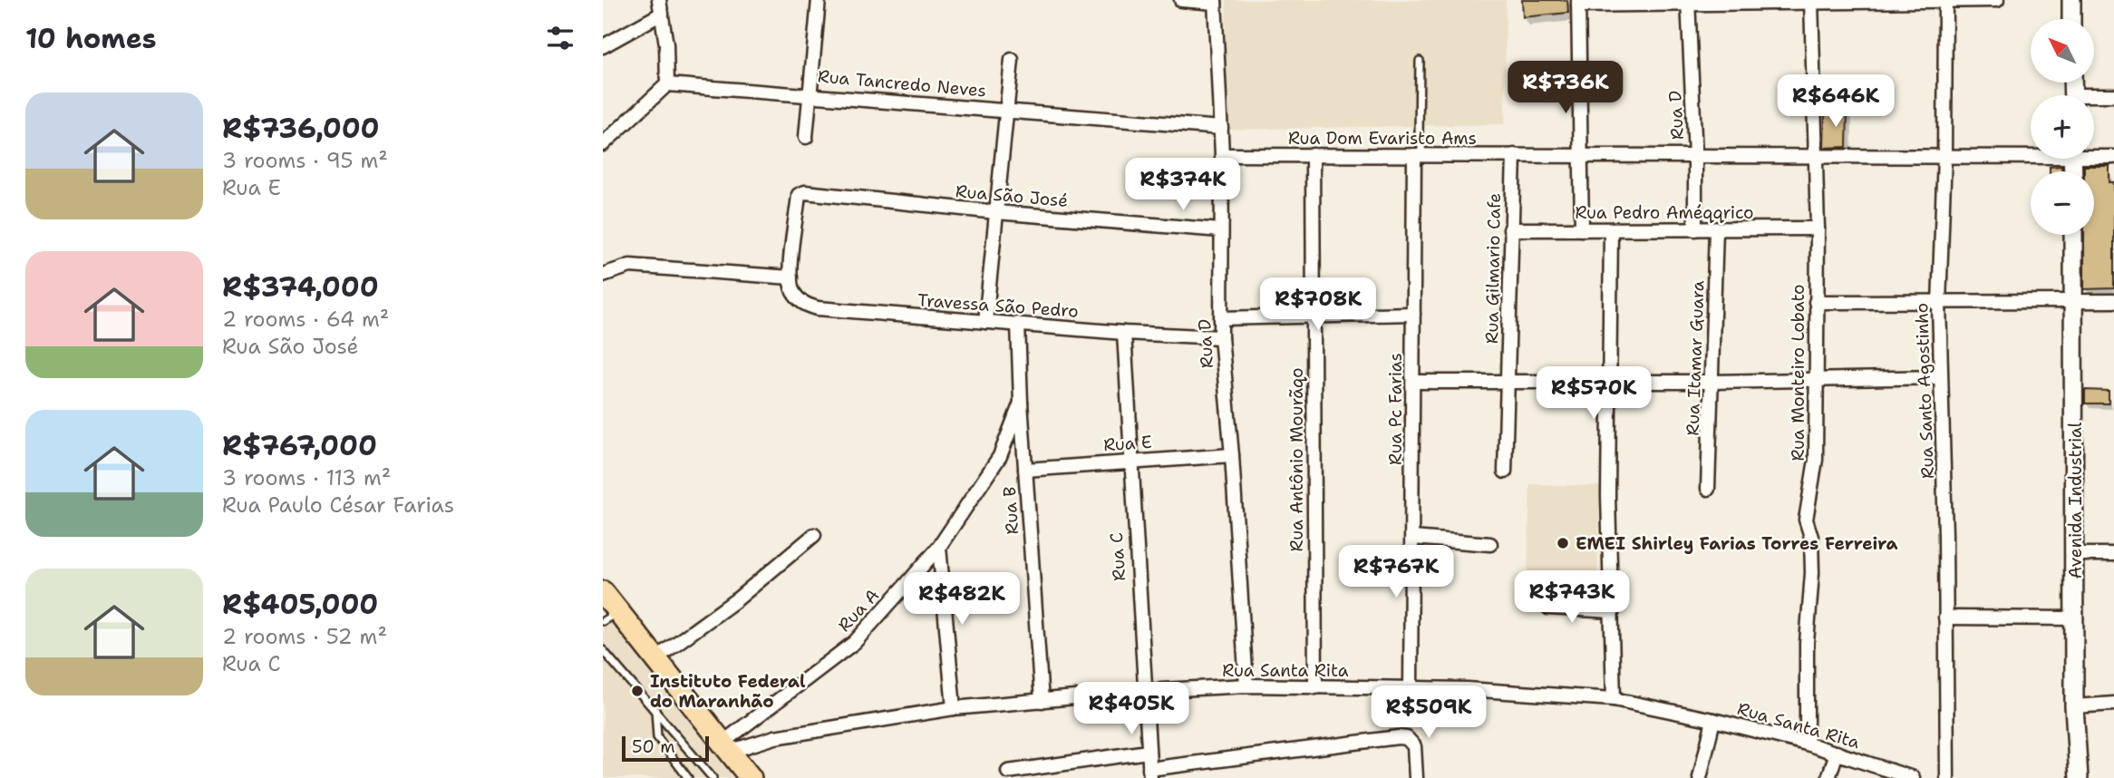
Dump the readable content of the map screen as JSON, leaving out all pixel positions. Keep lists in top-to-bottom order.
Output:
{
  "streets": {
    "street": [
      "Rua Tancredo Neves",
      "Rua D",
      "Rua Dom Evaristo Ams",
      "Rua São José",
      "Rua Pedro Améqqrico",
      "Rua Gilmario Cafe",
      "Travessa São Pedro",
      "Rua Itamar Guara",
      "Rua Monteiro Lobato",
      "Rua Santo Agostinho",
      "Rua Pc Farias",
      "Rua E",
      "Rua Antônio Mourãqo",
      "Avenida Industrial",
      "Rua B",
      "Rua C",
      "Rua A",
      "Rua Santa Rita"
    ]
  },
  "crossings": [
    ["Rua Tancredo Neves", "Rua D"],
    ["Rua D", "Rua Dom Evaristo Ams"],
    ["Rua D", "Rua São José"],
    ["Rua D", "Rua Pedro Améqqrico"],
    ["Rua D", "Travessa São Pedro"],
    ["Rua D", "Rua E"],
    ["Rua D", "Rua Santa Rita"],
    ["Rua Dom Evaristo Ams", "Rua Gilmario Cafe"],
    ["Rua Dom Evaristo Ams", "Rua Monteiro Lobato"],
    ["Rua Dom Evaristo Ams", "Rua Santo Agostinho"],
    ["Rua Dom Evaristo Ams", "Rua Pc Farias"],
    ["Rua Dom Evaristo Ams", "Rua Antônio Mourãqo"],
    ["Rua São José", "Travessa São Pedro"],
    ["Rua Pedro Améqqrico", "Rua Gilmario Cafe"],
    ["Rua Pedro Améqqrico", "Rua Itamar Guara"],
    ["Rua Pedro Améqqrico", "Rua Monteiro Lobato"],
    ["Travessa São Pedro", "Rua C"],
    ["Travessa São Pedro", "Rua A"],
    ["Rua Monteiro Lobato", "Rua Santa Rita"],
    ["Rua Pc Farias", "Rua Santa Rita"],
    ["Rua E", "Rua B"],
    ["Rua E", "Rua C"],
    ["Rua E", "Rua A"],
    ["Rua Antônio Mourãqo", "Rua Santa Rita"],
    ["Rua B", "Rua A"],
    ["Rua B", "Rua Santa Rita"],
    ["Rua C", "Rua Santa Rita"],
    ["Rua A", "Rua Santa Rita"]
  ],
  "places": ["EMEI Shirley Farias Torres Ferreira", "Instituto Federal do Maranhão"],
  "scale_bar": "50 m",
  "north": "top left",
  "page": {
    "heading": "10 homes",
    "map_buttons": ["+", "−"],
    "price": [
      "R$736K",
      "R$646K",
      "R$374K",
      "R$708K",
      "R$570K",
      "R$767K",
      "R$743K",
      "R$482K",
      "R$405K",
      "R$509K"
    ],
    "list": [
      {
        "name": "R$736,000",
        "note": "3 rooms · 95 m² · Rua E"
      },
      {
        "name": "R$374,000",
        "note": "2 rooms · 64 m² · Rua São José"
      },
      {
        "name": "R$767,000",
        "note": "3 rooms · 113 m² · Rua Paulo César Farias"
      },
      {
        "name": "R$405,000",
        "note": "2 rooms · 52 m² · Rua C"
      }
    ],
    "scale": "50 m"
  }
}
